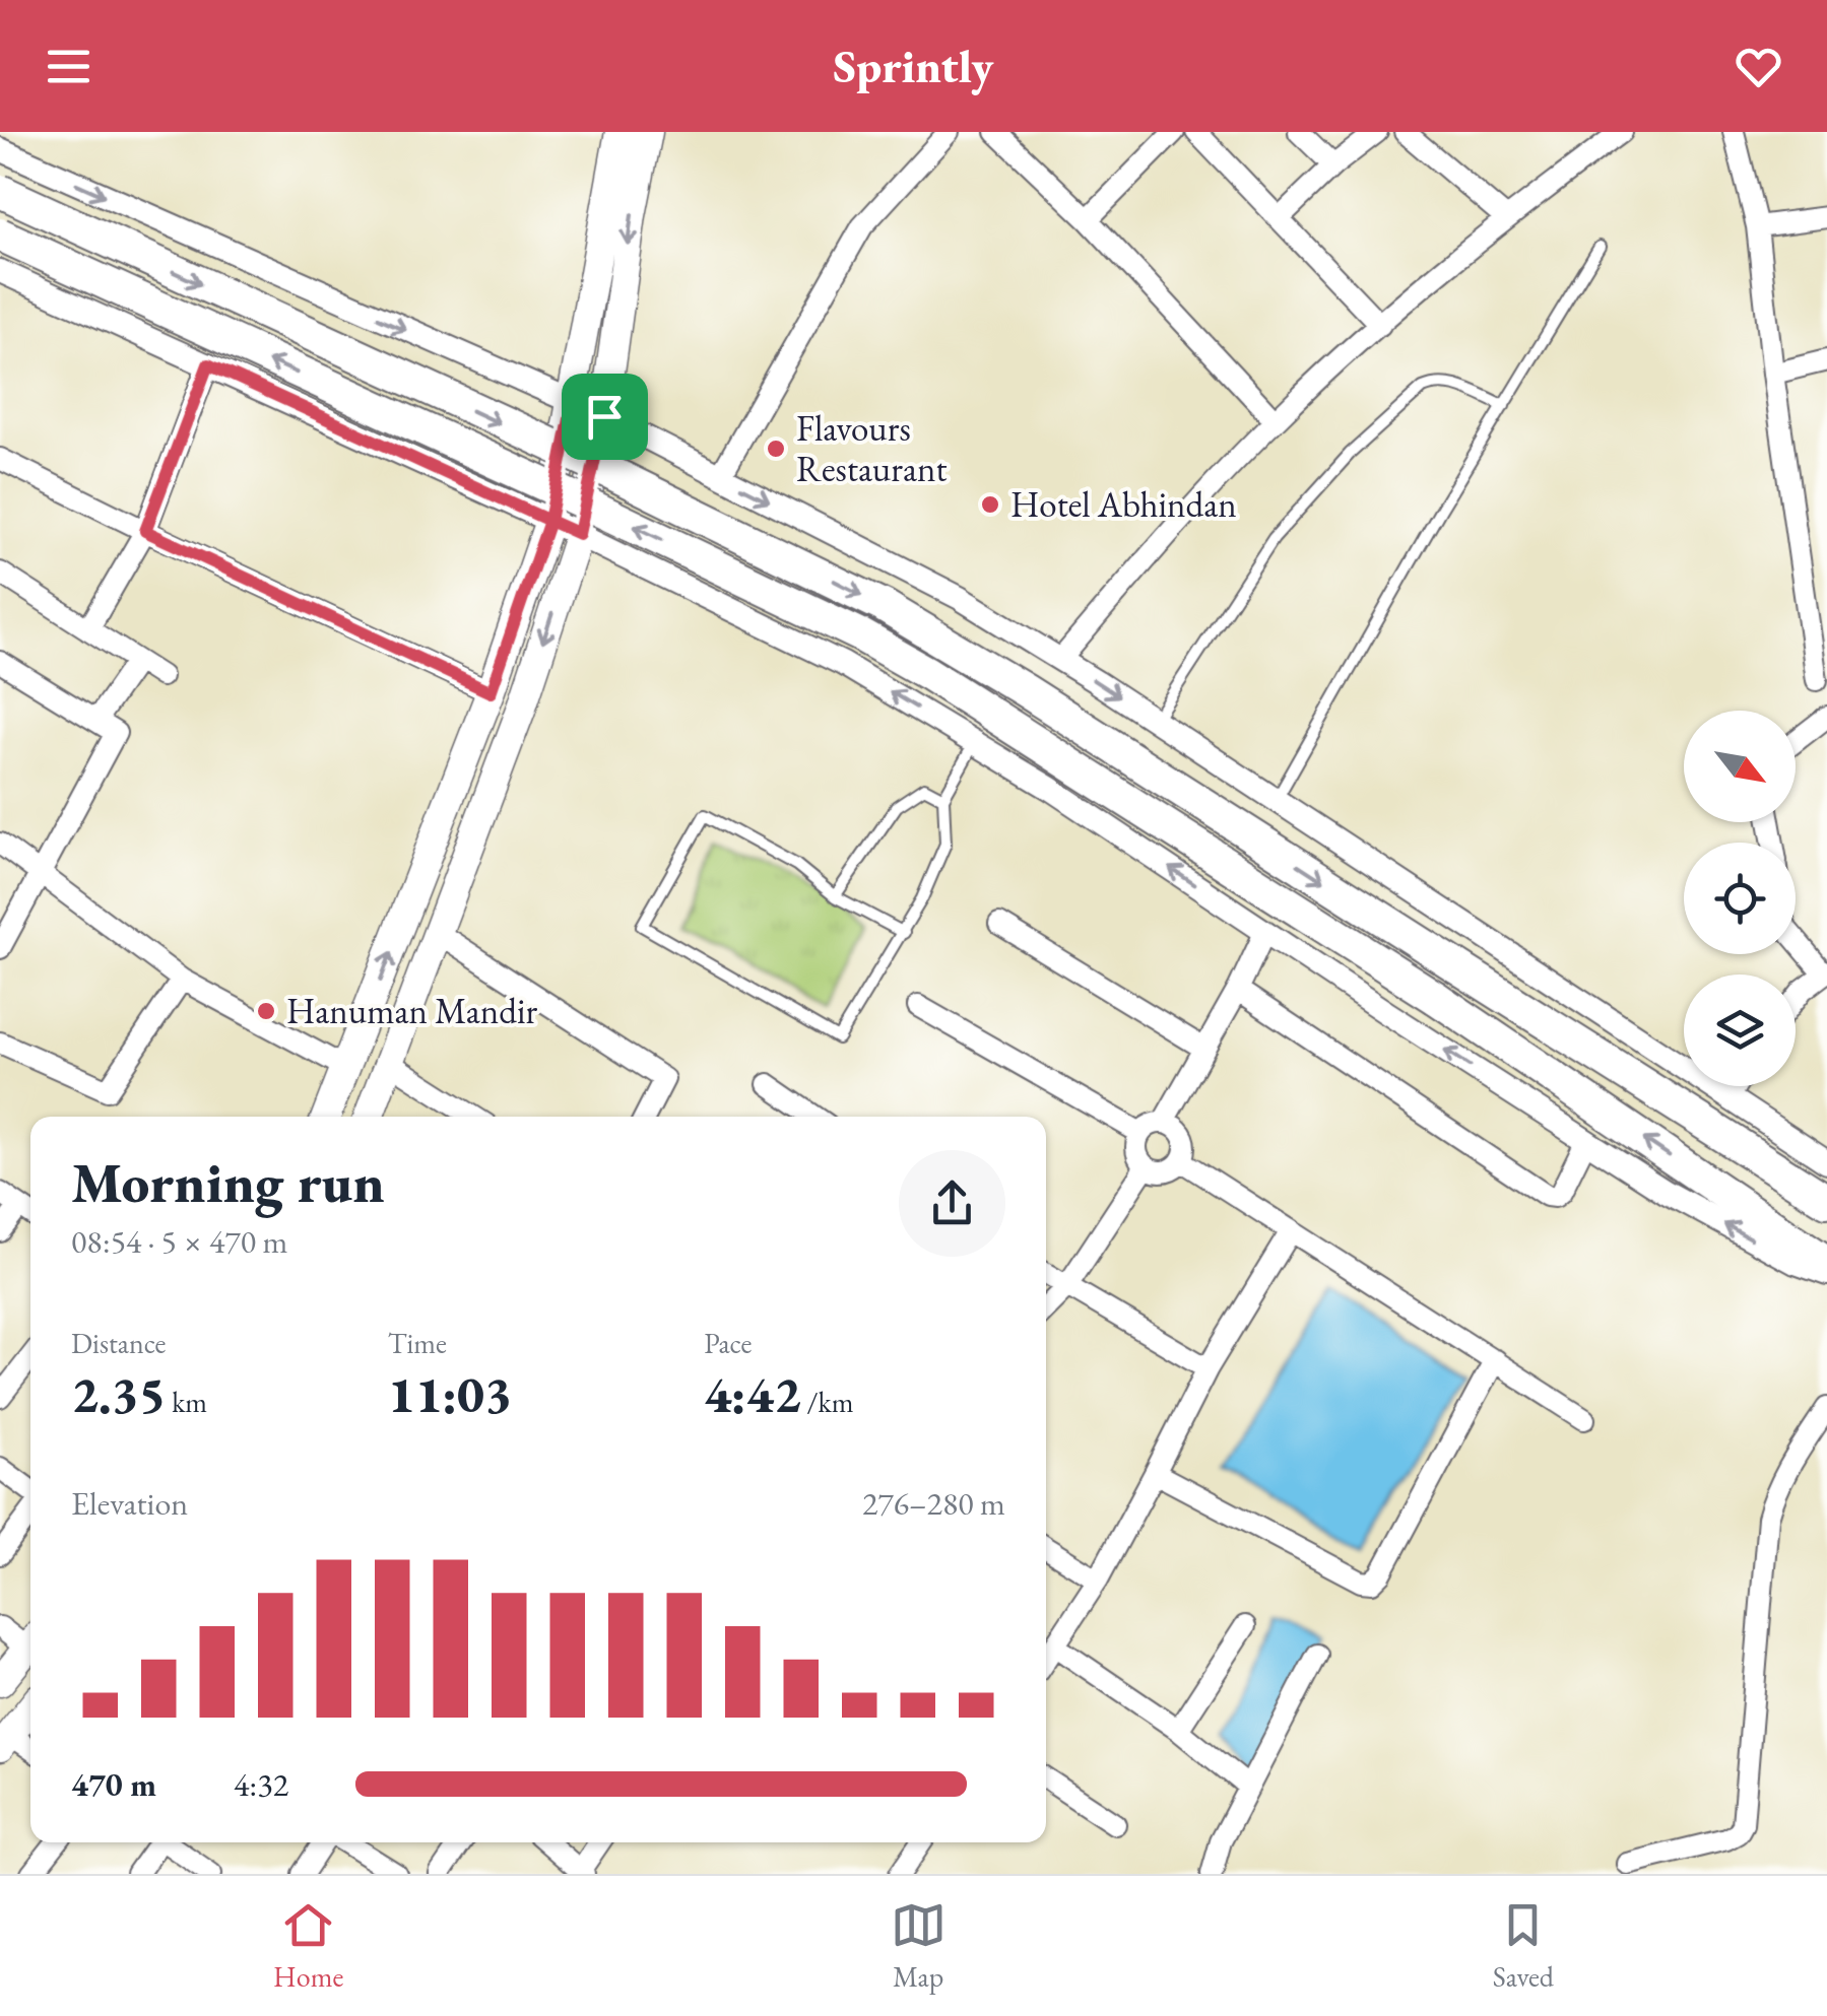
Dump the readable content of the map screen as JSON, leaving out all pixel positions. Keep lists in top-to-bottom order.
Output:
{
  "places": ["Flavours Restaurant", "Hotel Abhindan", "Hanuman Mandir"],
  "north": "bottom right",
  "page": {
    "header": "Sprintly",
    "heading": ["Morning run", "08:54 · 5 × 470 m"],
    "stats": [
      ["Distance", "2.35 km"],
      ["Time", "11:03"],
      ["Pace", "4:42 /km"]
    ],
    "chart": ["Elevation", "276–280 m"],
    "list": [
      {
        "name": "470 m",
        "note": "4:32"
      }
    ],
    "tabs": ["Home", "Map", "Saved"]
  }
}
